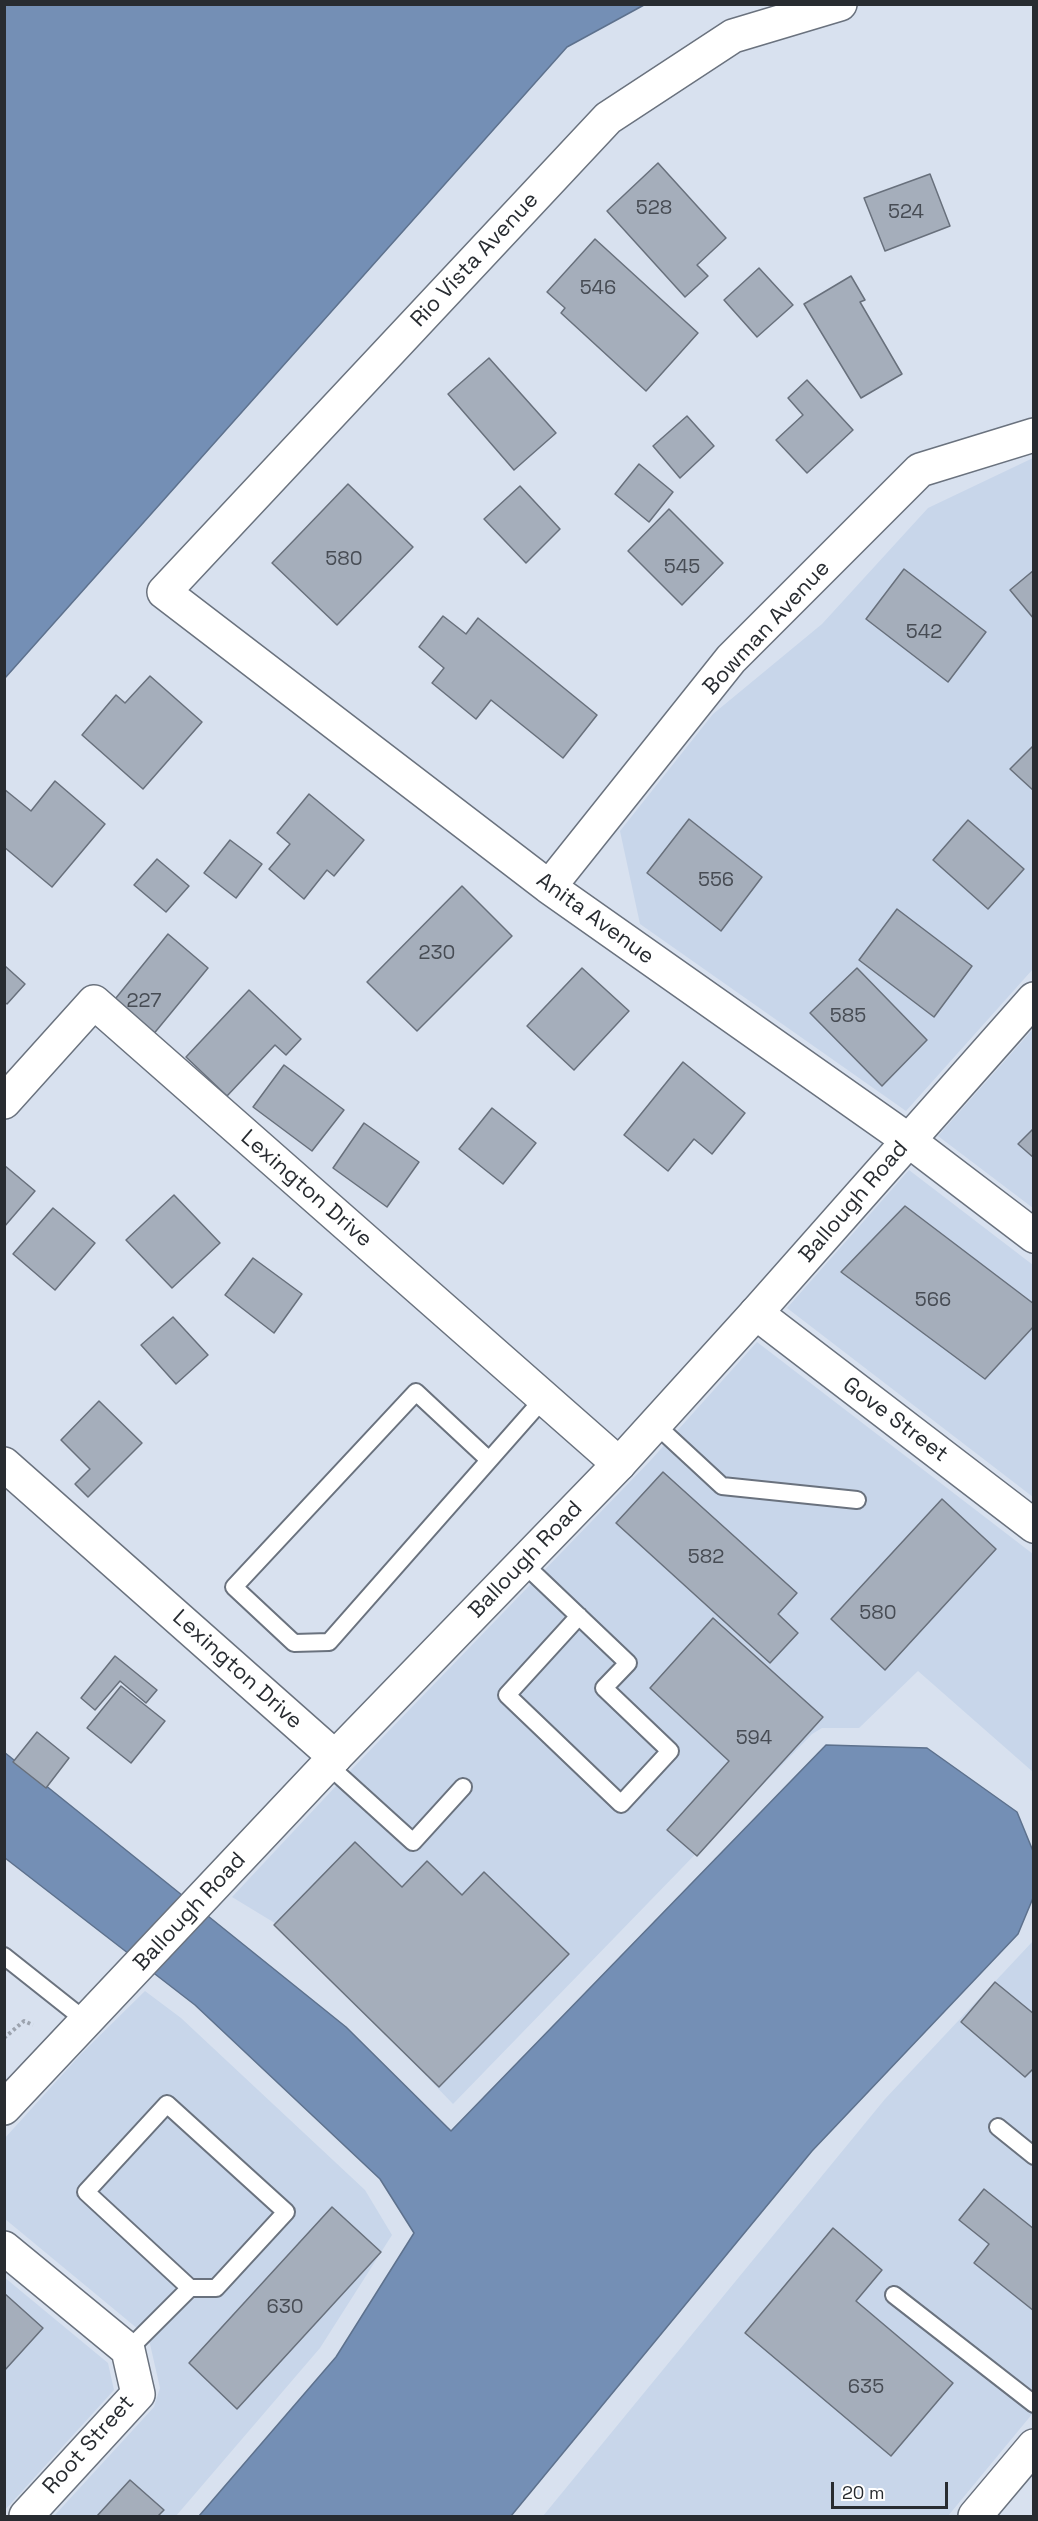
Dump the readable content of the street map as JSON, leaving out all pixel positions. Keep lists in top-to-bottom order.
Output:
{
  "streets": {
    "street": [
      "Rio Vista Avenue",
      "Bowman Avenue",
      "Anita Avenue",
      "Lexington Drive",
      "Ballough Road",
      "Gove Street",
      "Root Street"
    ]
  },
  "crossings": [
    ["Rio Vista Avenue", "Anita Avenue"],
    ["Bowman Avenue", "Anita Avenue"],
    ["Anita Avenue", "Ballough Road"],
    ["Lexington Drive", "Ballough Road"],
    ["Ballough Road", "Gove Street"]
  ],
  "house_numbers": [
    "528",
    "524",
    "546",
    "580",
    "545",
    "542",
    "556",
    "230",
    "227",
    "585",
    "566",
    "582",
    "580",
    "594",
    "630",
    "635"
  ],
  "scale_bar": "20 m"
}
